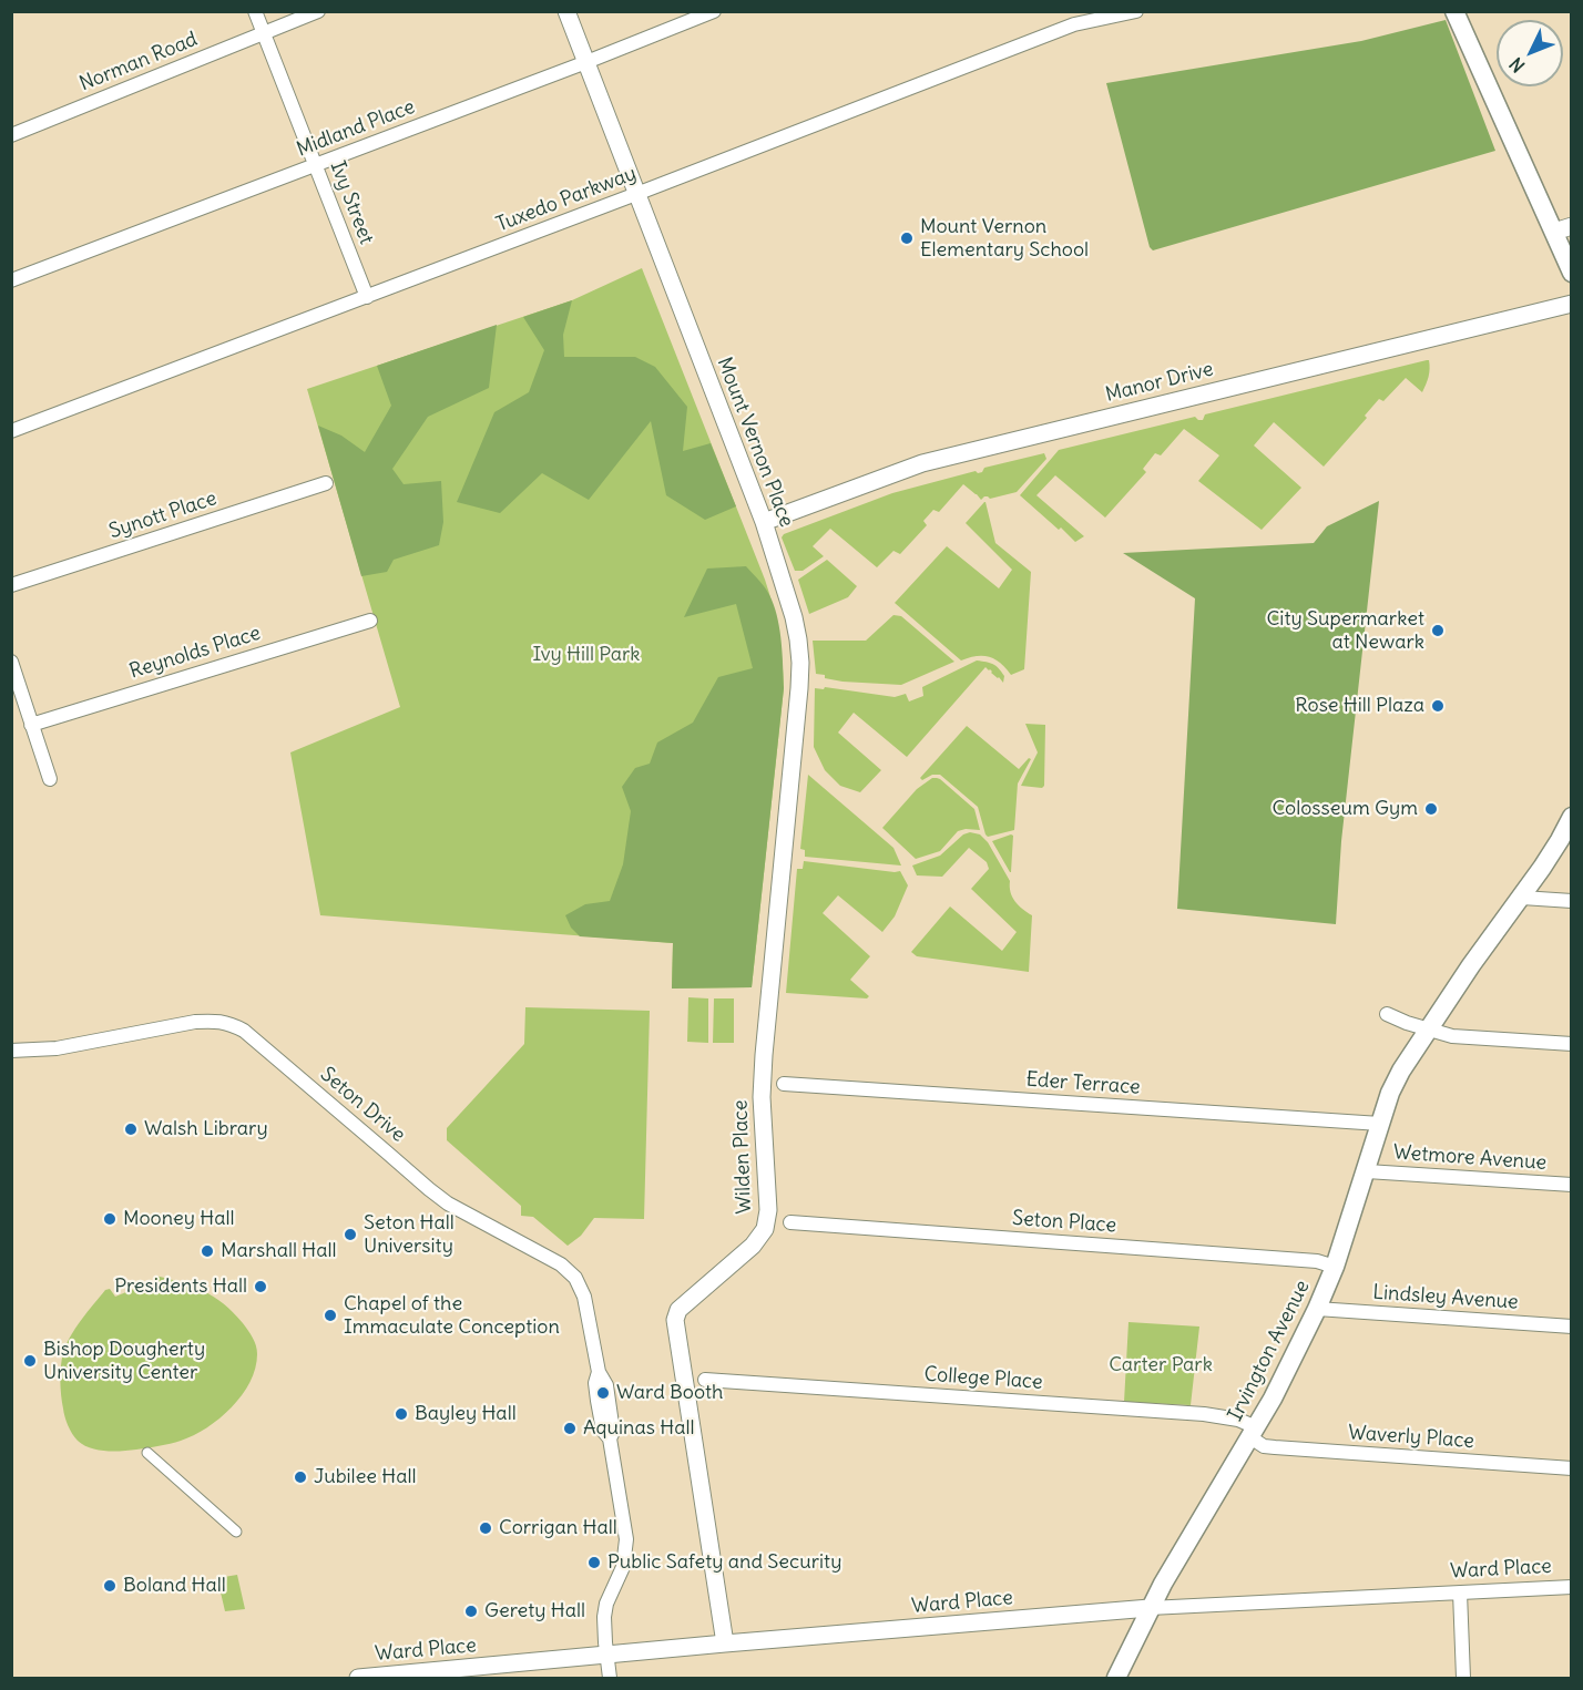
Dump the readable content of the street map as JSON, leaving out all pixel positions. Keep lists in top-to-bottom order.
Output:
{
  "streets": {
    "main road": ["Irvington Avenue"],
    "street": [
      "Norman Road",
      "Midland Place",
      "Tuxedo Parkway",
      "Ivy Street",
      "Manor Drive",
      "Mount Vernon Place",
      "Synott Place",
      "Reynolds Place",
      "Eder Terrace",
      "Seton Drive",
      "Wilden Place",
      "Wetmore Avenue",
      "Seton Place",
      "Lindsley Avenue",
      "College Place",
      "Waverly Place",
      "Ward Place"
    ]
  },
  "crossings": [
    ["Norman Road", "Ivy Street"],
    ["Midland Place", "Ivy Street"],
    ["Midland Place", "Mount Vernon Place"],
    ["Tuxedo Parkway", "Ivy Street"],
    ["Tuxedo Parkway", "Mount Vernon Place"],
    ["Manor Drive", "Mount Vernon Place"],
    ["Mount Vernon Place", "Wilden Place"],
    ["Eder Terrace", "Irvington Avenue"],
    ["Seton Drive", "Ward Place"],
    ["Wilden Place", "Ward Place"],
    ["Wetmore Avenue", "Irvington Avenue"],
    ["Seton Place", "Irvington Avenue"],
    ["Lindsley Avenue", "Irvington Avenue"],
    ["Irvington Avenue", "College Place"],
    ["Irvington Avenue", "Waverly Place"],
    ["Irvington Avenue", "Ward Place"],
    ["College Place", "Waverly Place"]
  ],
  "parks": ["Ivy Hill Park", "Carter Park"],
  "places": [
    "Mount Vernon Elementary School",
    "City Supermarket at Newark",
    "Rose Hill Plaza",
    "Colosseum Gym",
    "Walsh Library",
    "Mooney Hall",
    "Seton Hall University",
    "Marshall Hall",
    "Presidents Hall",
    "Chapel of the Immaculate Conception",
    "Bishop Dougherty University Center",
    "Ward Booth",
    "Bayley Hall",
    "Aquinas Hall",
    "Jubilee Hall",
    "Corrigan Hall",
    "Public Safety and Security",
    "Boland Hall",
    "Gerety Hall"
  ],
  "north": "bottom left"
}
